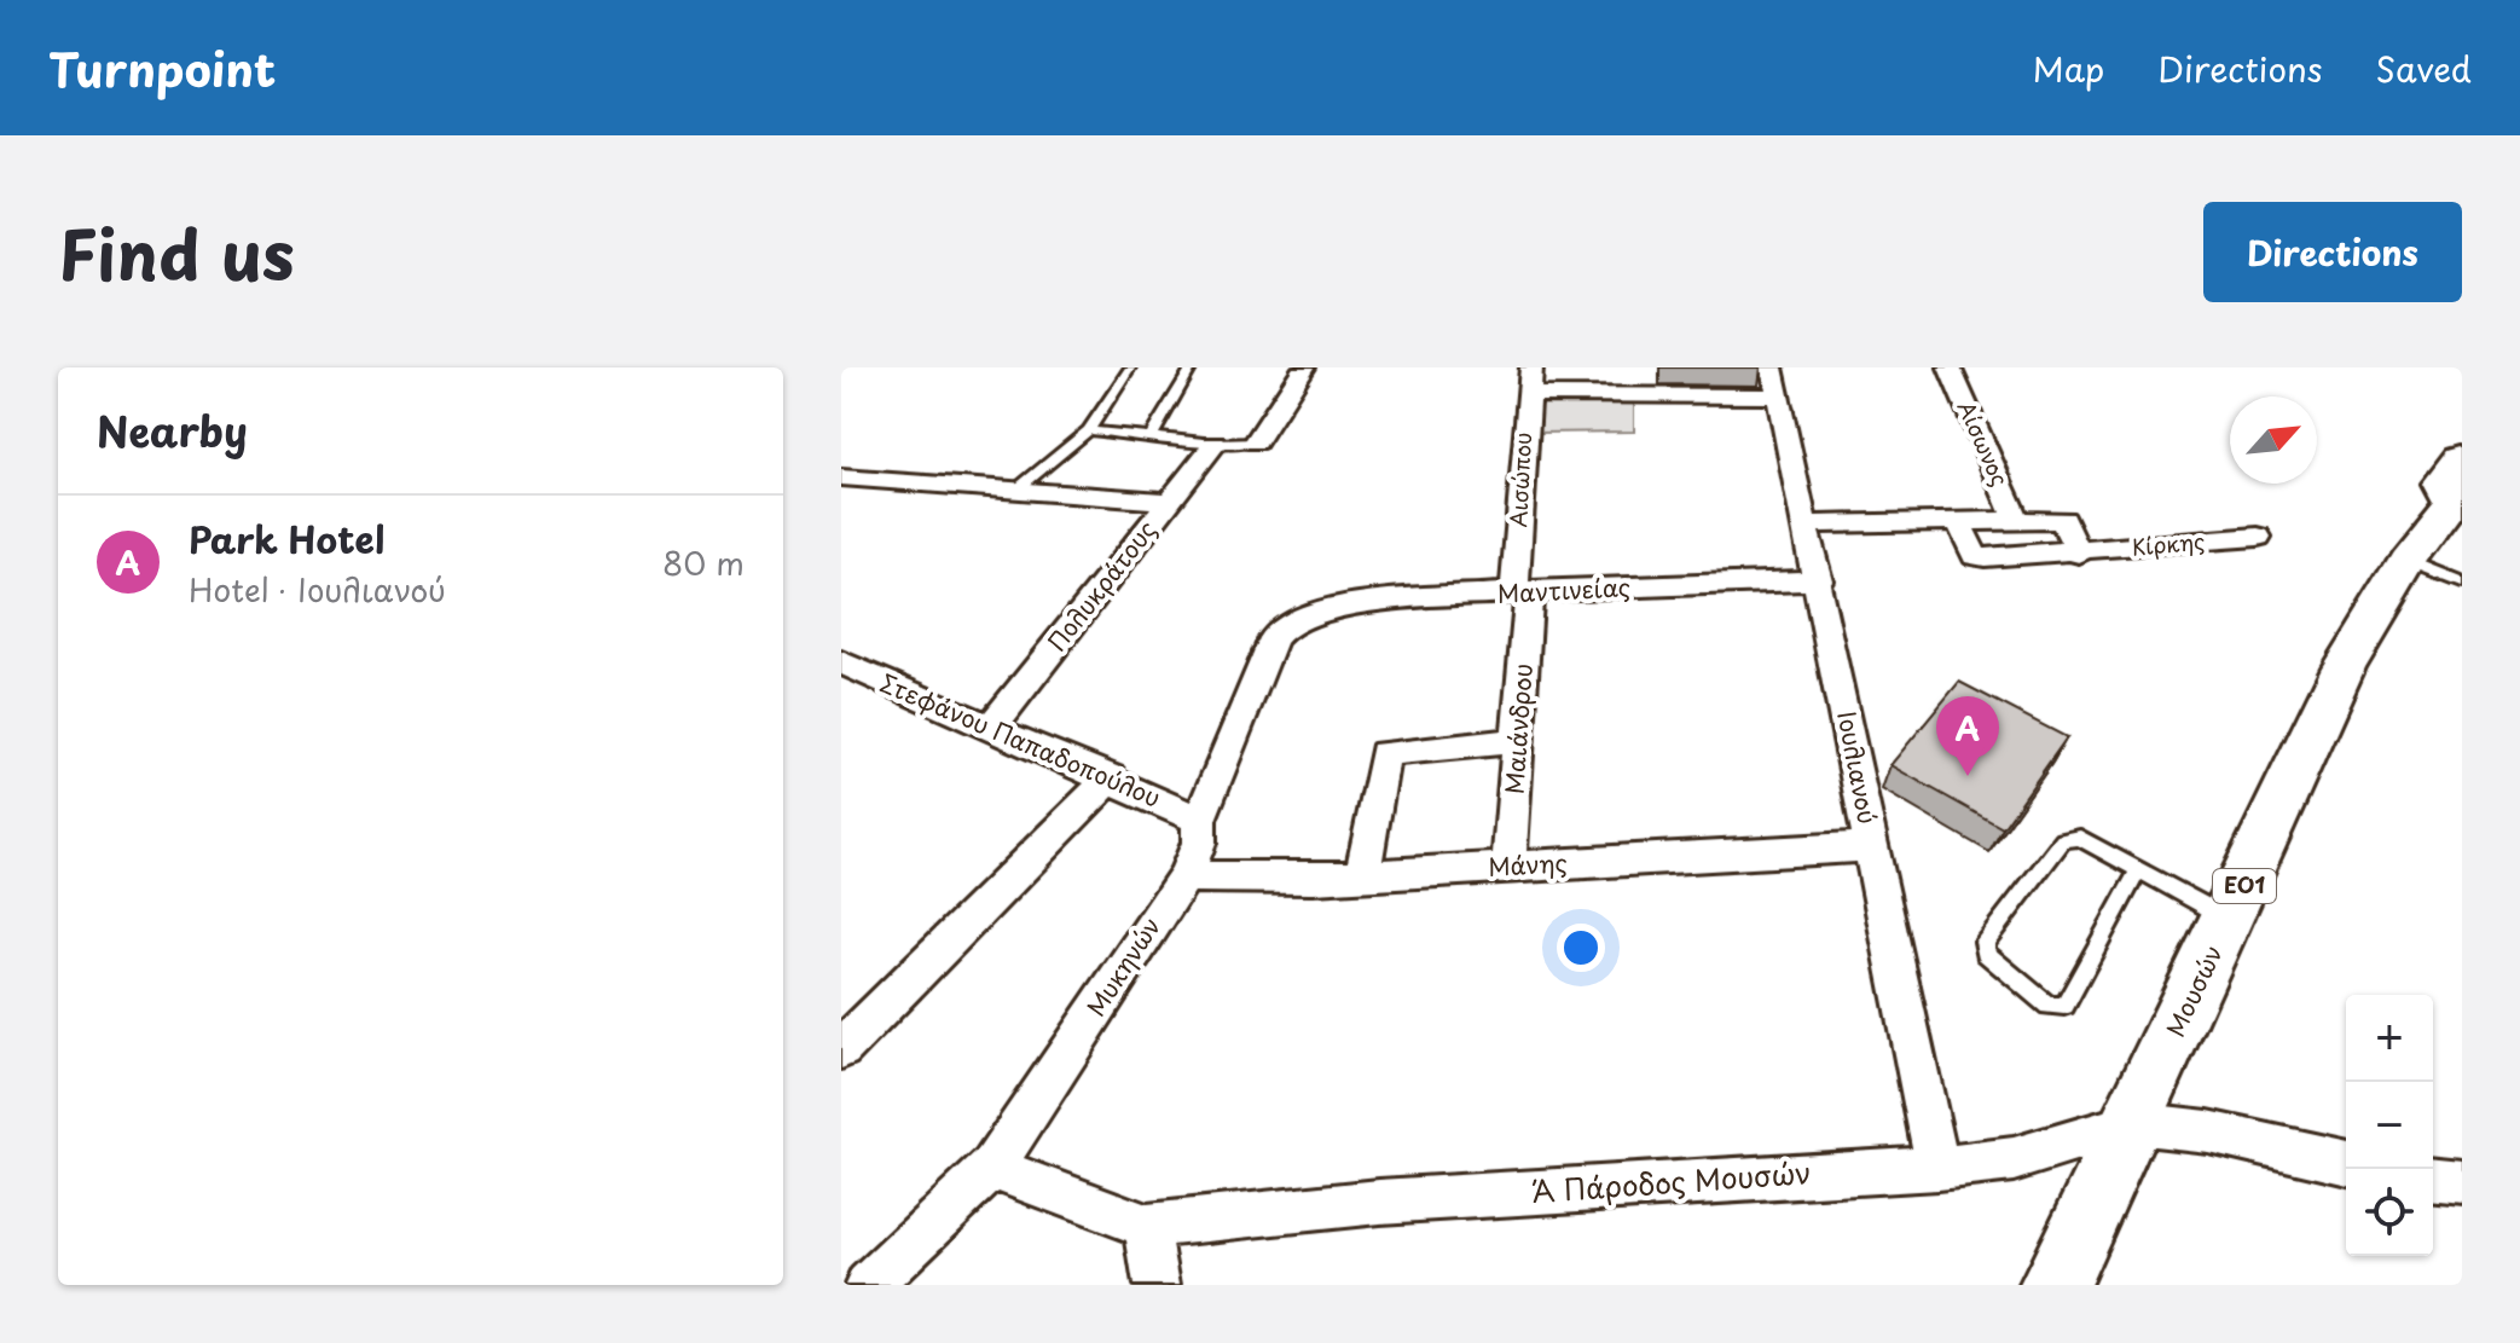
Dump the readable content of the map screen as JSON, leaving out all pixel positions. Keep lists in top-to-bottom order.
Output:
{
  "streets": {
    "main road": ["ΕΟ1", "Μουσών"],
    "street": [
      "Αίσωνος",
      "Αισώπου",
      "Κίρκης",
      "Πολυκράτους",
      "Μαντινείας",
      "Μαιάνδρου",
      "Στεφάνου Παπαδοπούλου",
      "Ιουλιανού",
      "Μάνης",
      "Μυκηνών",
      "Α΄ Πάροδος Μουσών"
    ]
  },
  "crossings": [
    ["Αισώπου", "Μαντινείας"],
    ["Αισώπου", "Μαιάνδρου"],
    ["Πολυκράτους", "Στεφάνου Παπαδοπούλου"],
    ["Μαντινείας", "Μαιάνδρου"],
    ["Μαντινείας", "Ιουλιανού"],
    ["Μαντινείας", "Μυκηνών"],
    ["Μαιάνδρου", "Μάνης"],
    ["Στεφάνου Παπαδοπούλου", "Μυκηνών"],
    ["Ιουλιανού", "Μάνης"],
    ["Ιουλιανού", "Α΄ Πάροδος Μουσών"],
    ["Μάνης", "Μυκηνών"],
    ["Μυκηνών", "Α΄ Πάροδος Μουσών"],
    ["Μουσών", "Α΄ Πάροδος Μουσών"]
  ],
  "north": "top right",
  "page": {
    "header": "Turnpoint",
    "nav": ["Map", "Directions", "Saved"],
    "title": "Find us",
    "buttons": "Directions",
    "heading": "Nearby",
    "list": [
      {
        "mark": "A",
        "name": "Park Hotel",
        "note": "Hotel · Ιουλιανού",
        "value": "80 m"
      }
    ],
    "pins": "A",
    "map_buttons": ["+", "−"]
  }
}
